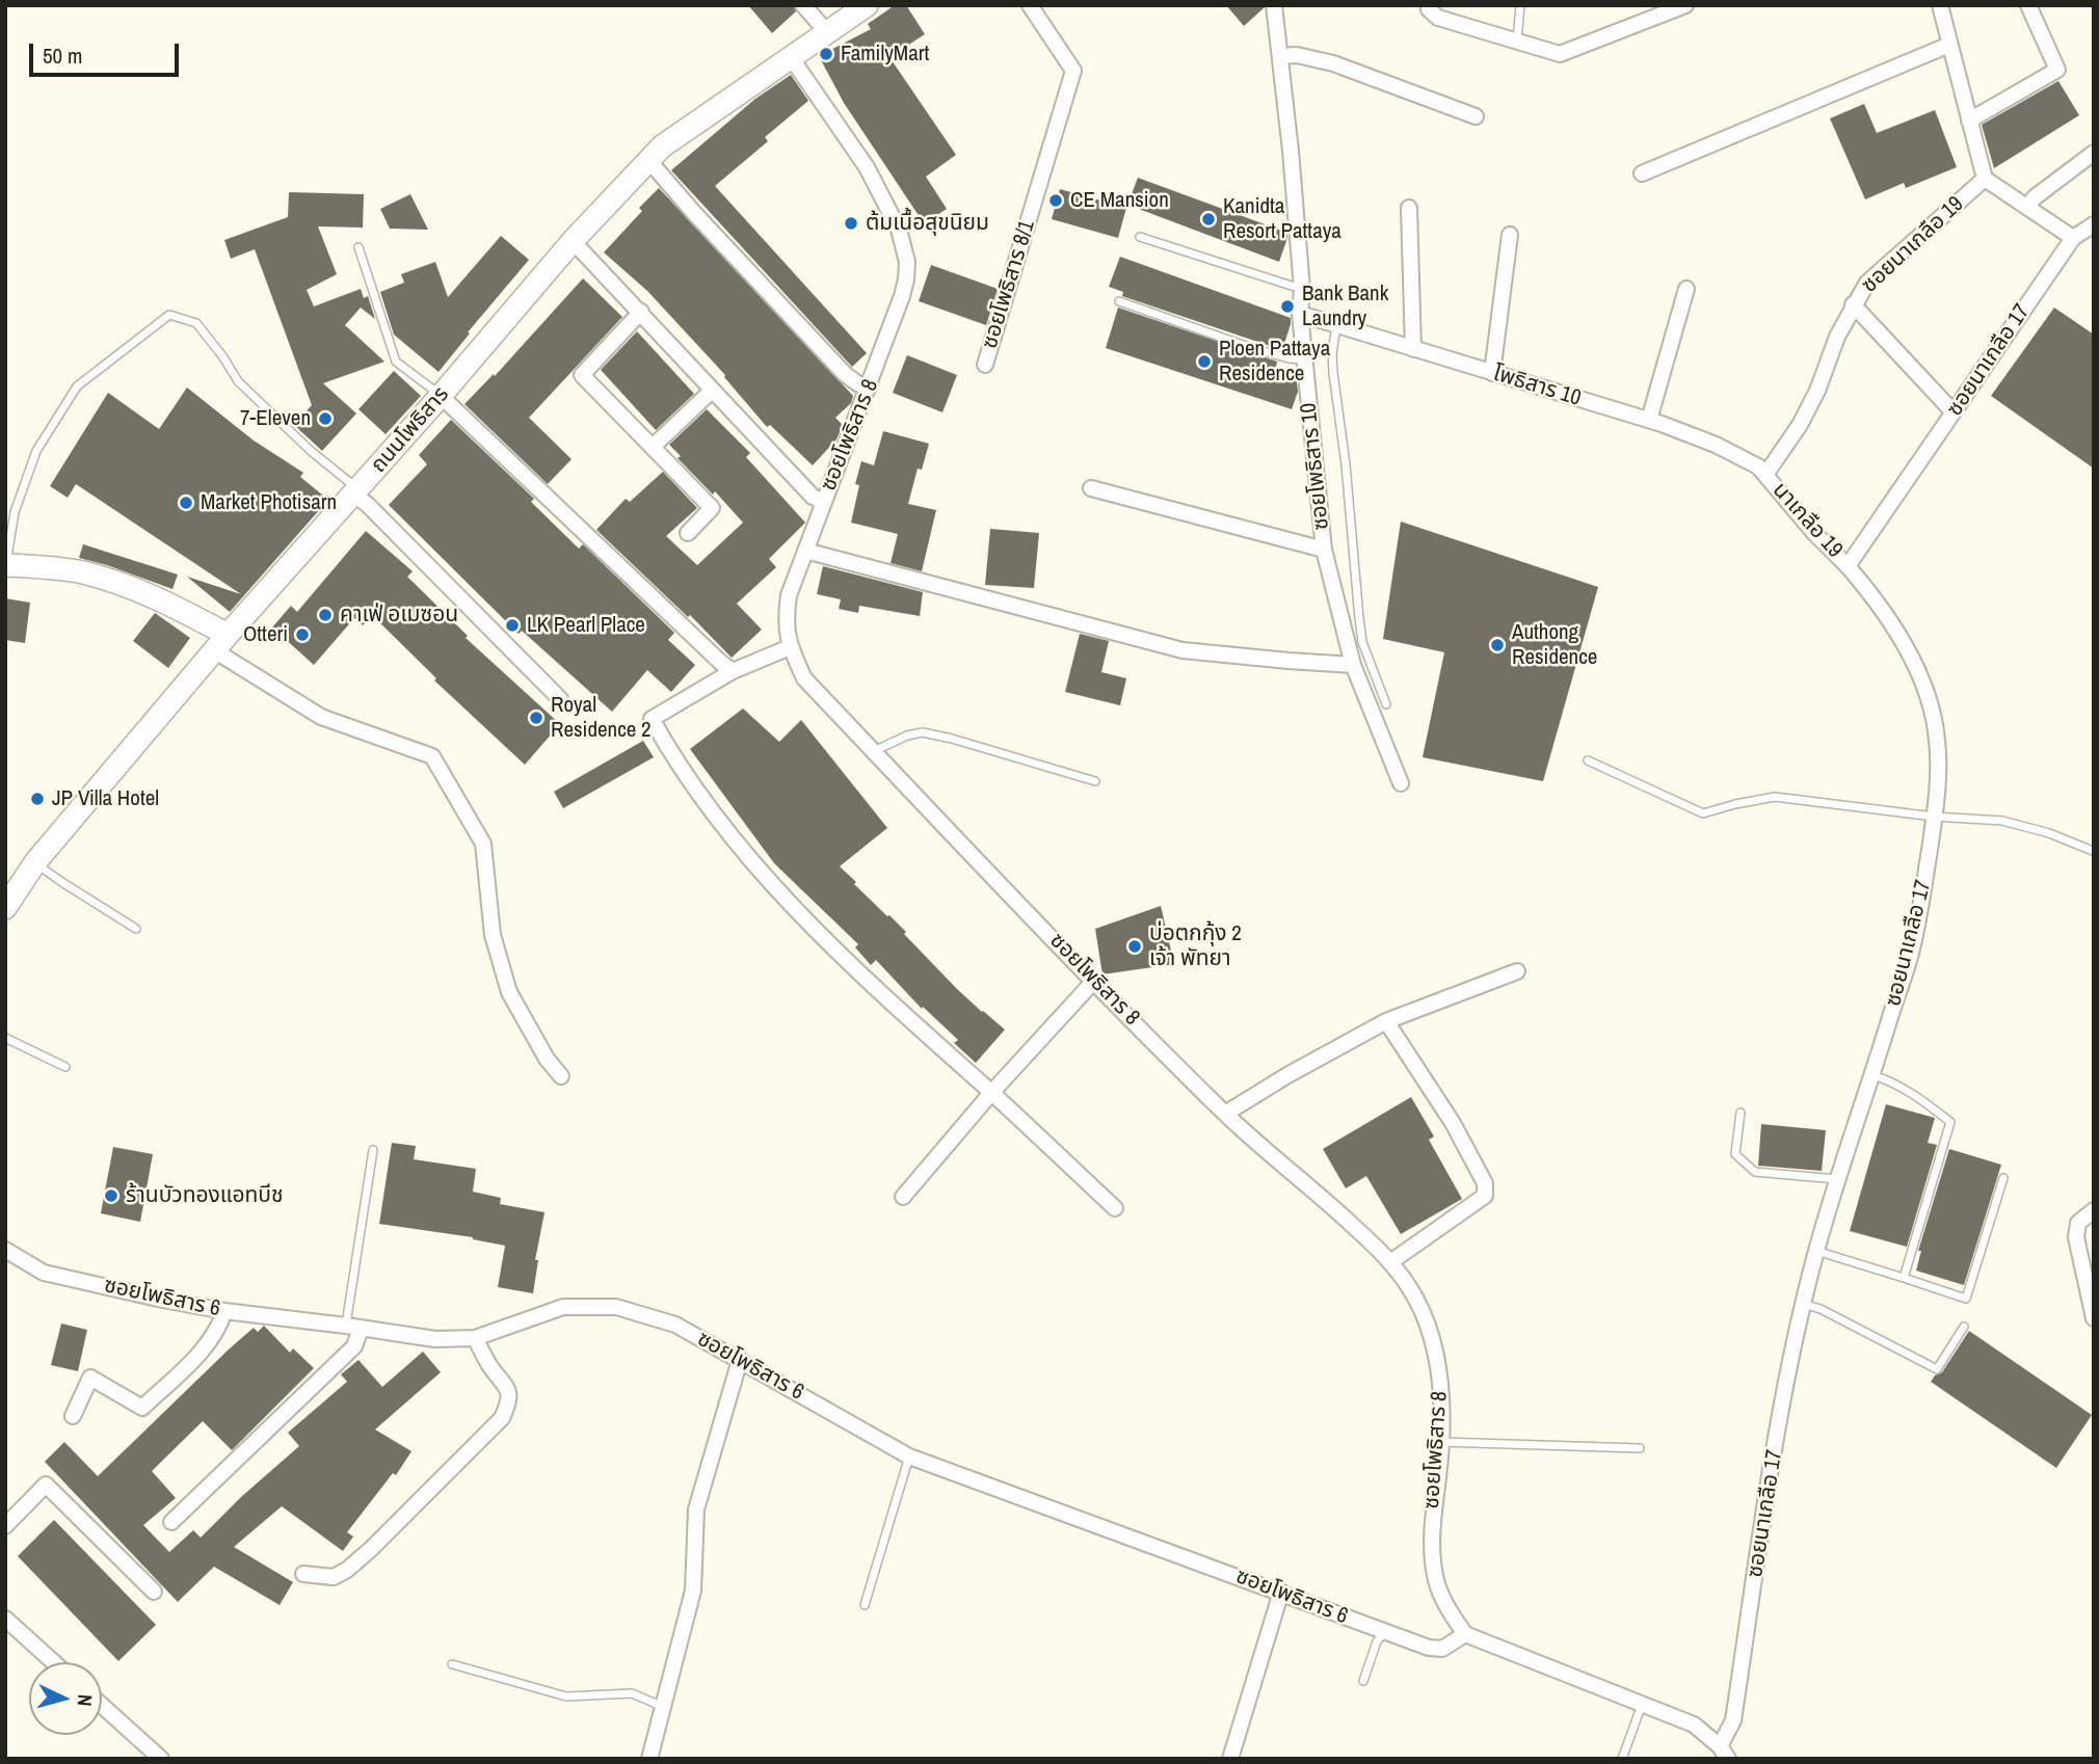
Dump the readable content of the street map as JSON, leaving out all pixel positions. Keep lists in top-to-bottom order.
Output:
{
  "streets": {
    "street": [
      "ซอยนาเกลือ 19",
      "ซอยโพธิสาร 8/1",
      "ซอยนาเกลือ 17",
      "โพธิสาร 10",
      "ถนนโพธิสาร",
      "ซอยโพธิสาร 8",
      "ซอยโพธิสาร 10",
      "นาเกลือ 19",
      "ซอยโพธิสาร 6"
    ]
  },
  "crossings": [
    ["ซอยนาเกลือ 19", "โพธิสาร 10"],
    ["ซอยนาเกลือ 19", "นาเกลือ 19"],
    ["ซอยนาเกลือ 17", "นาเกลือ 19"],
    ["โพธิสาร 10", "ซอยโพธิสาร 10"],
    ["โพธิสาร 10", "นาเกลือ 19"],
    ["ถนนโพธิสาร", "ซอยโพธิสาร 8"],
    ["ซอยโพธิสาร 8", "ซอยโพธิสาร 6"]
  ],
  "places": [
    "FamilyMart",
    "CE Mansion",
    "Kanidta Resort Pattaya",
    "ต้มเนื้อสุขนิยม",
    "Bank Bank Laundry",
    "Ploen Pattaya Residence",
    "7-Eleven",
    "Market Photisarn",
    "คาเฟ่ อเมซอน",
    "LK Pearl Place",
    "Otteri",
    "Authong Residence",
    "Royal Residence 2",
    "JP Villa Hotel",
    "บ่อตกกุ้ง 2 เจ้า พัทยา",
    "ร้านบัวทองแอทบีช"
  ],
  "scale_bar": "50 m",
  "north": "right"
}
